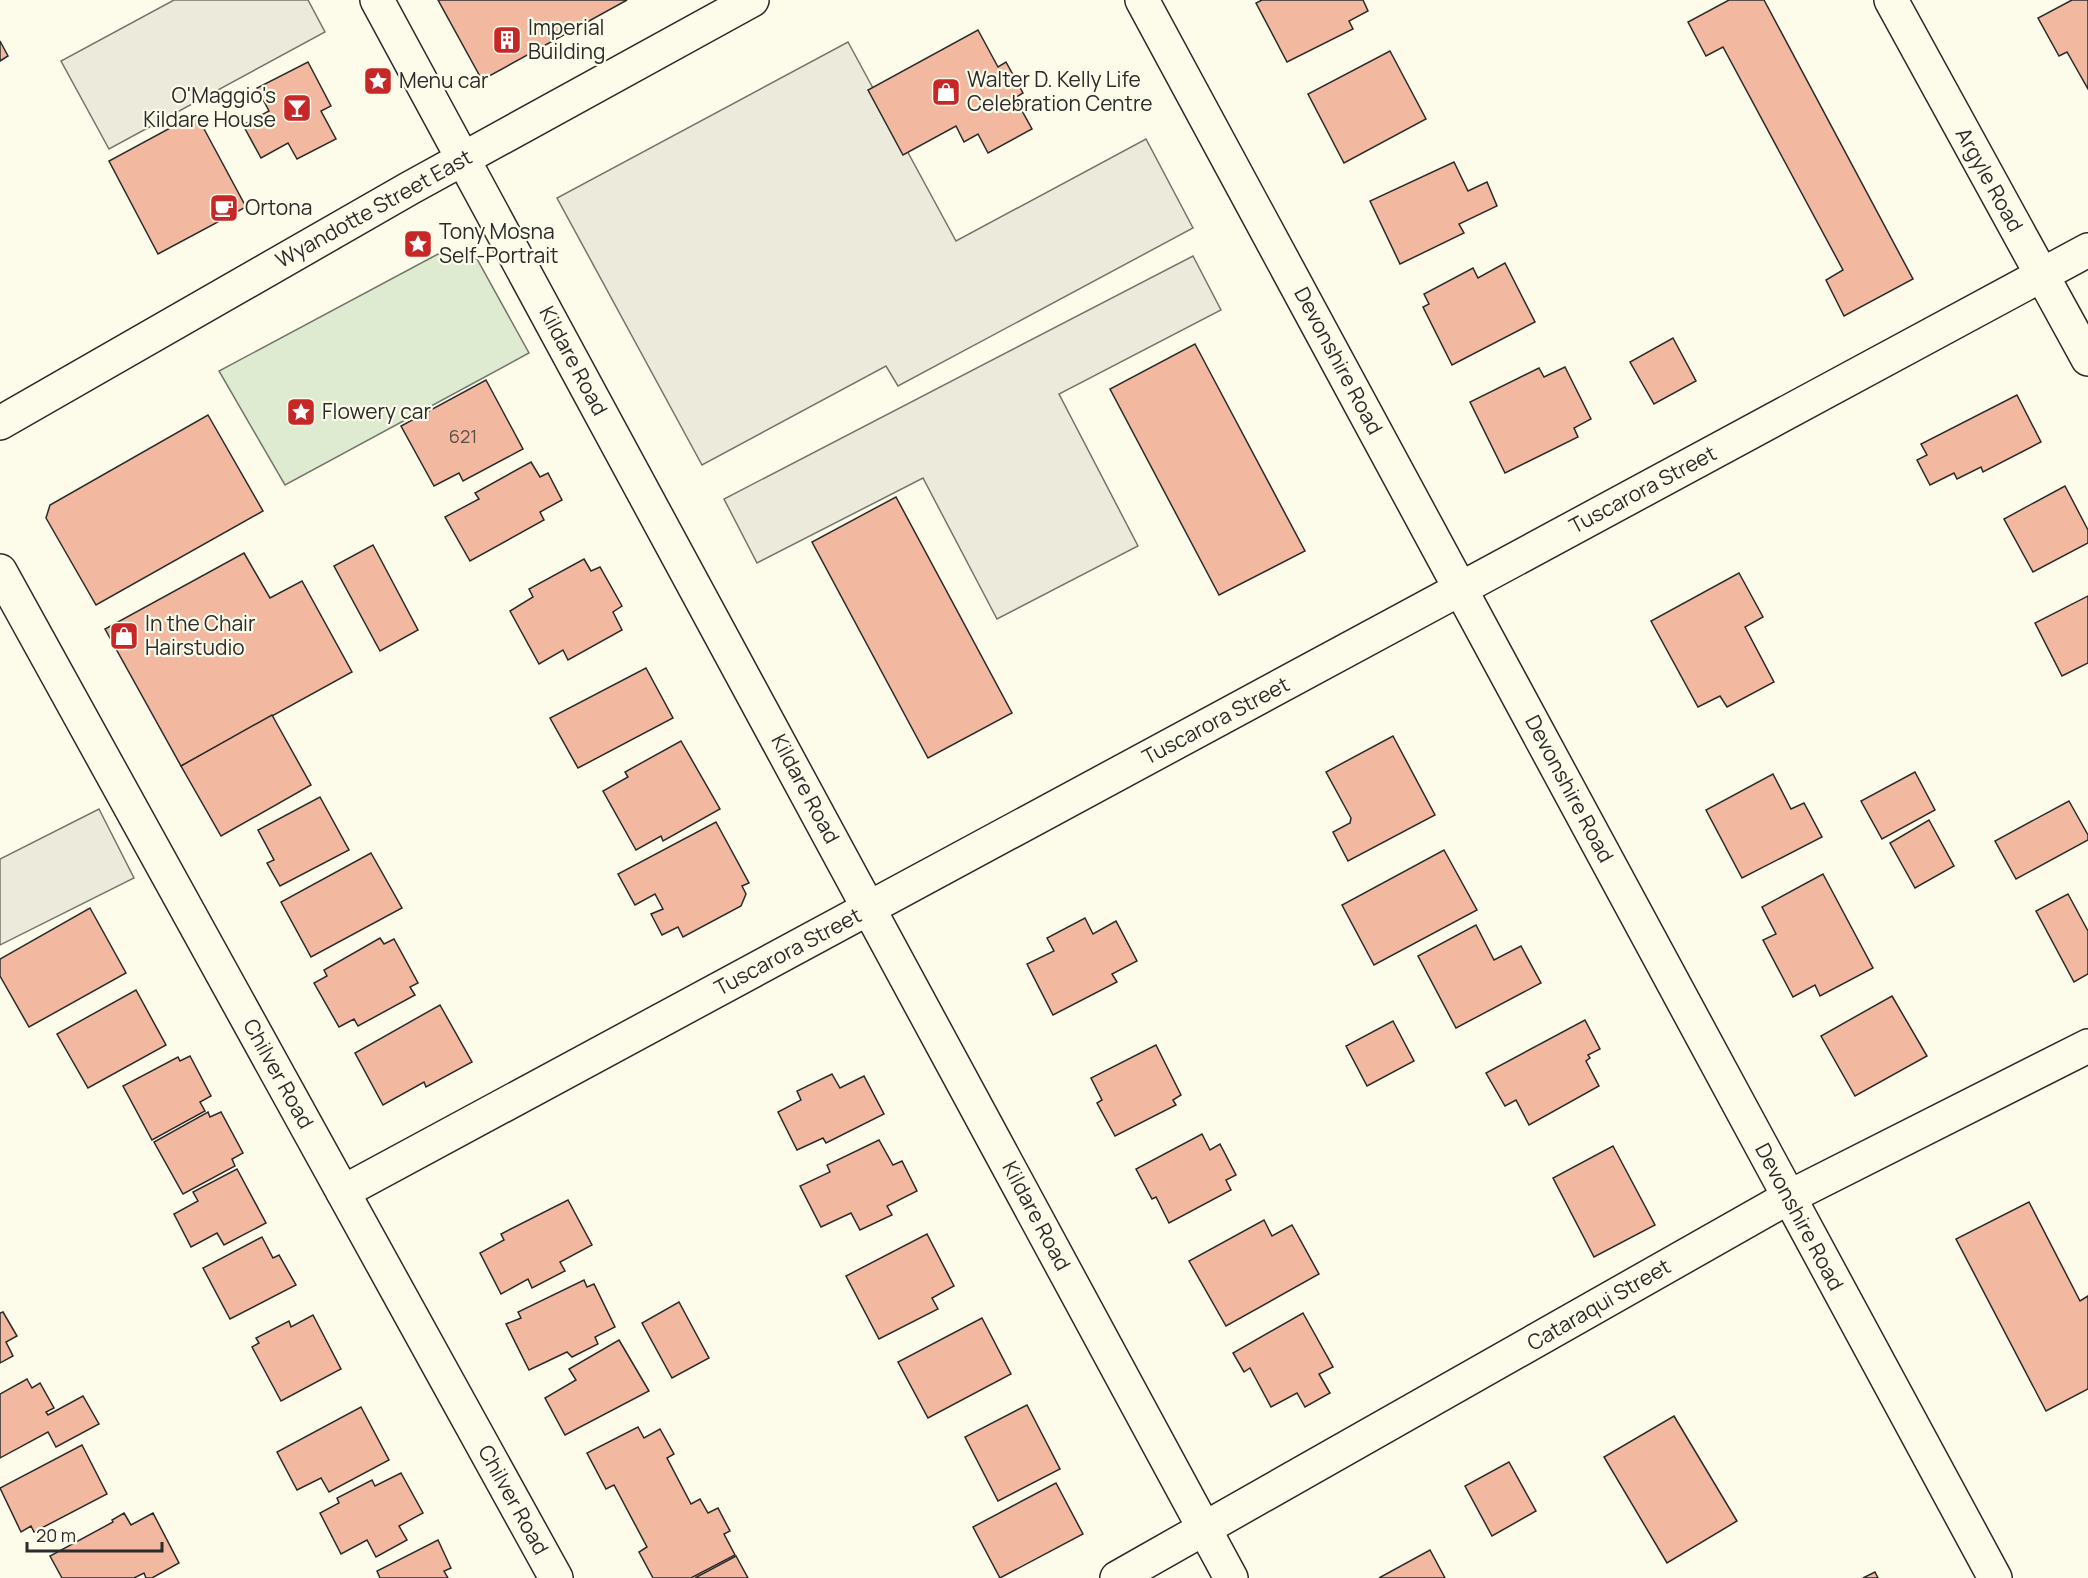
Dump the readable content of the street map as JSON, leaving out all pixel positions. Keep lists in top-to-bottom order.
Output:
{
  "streets": {
    "street": [
      "Argyle Road",
      "Wyandotte Street East",
      "Kildare Road",
      "Devonshire Road",
      "Tuscarora Street",
      "Chilver Road",
      "Cataraqui Street"
    ]
  },
  "crossings": [
    ["Argyle Road", "Tuscarora Street"],
    ["Wyandotte Street East", "Kildare Road"],
    ["Kildare Road", "Tuscarora Street"],
    ["Kildare Road", "Cataraqui Street"],
    ["Devonshire Road", "Tuscarora Street"],
    ["Devonshire Road", "Cataraqui Street"],
    ["Tuscarora Street", "Chilver Road"]
  ],
  "places": {
    "building": ["Imperial Building"],
    "place": ["Menu car", "Tony Mosna Self-Portrait", "Flowery car"],
    "shop": ["Walter D. Kelly Life Celebration Centre", "In the Chair Hairstudio"],
    "bar": ["O'Maggio's Kildare House"],
    "cafe": ["Ortona"]
  },
  "house_numbers": ["621"],
  "scale_bar": "20 m"
}
